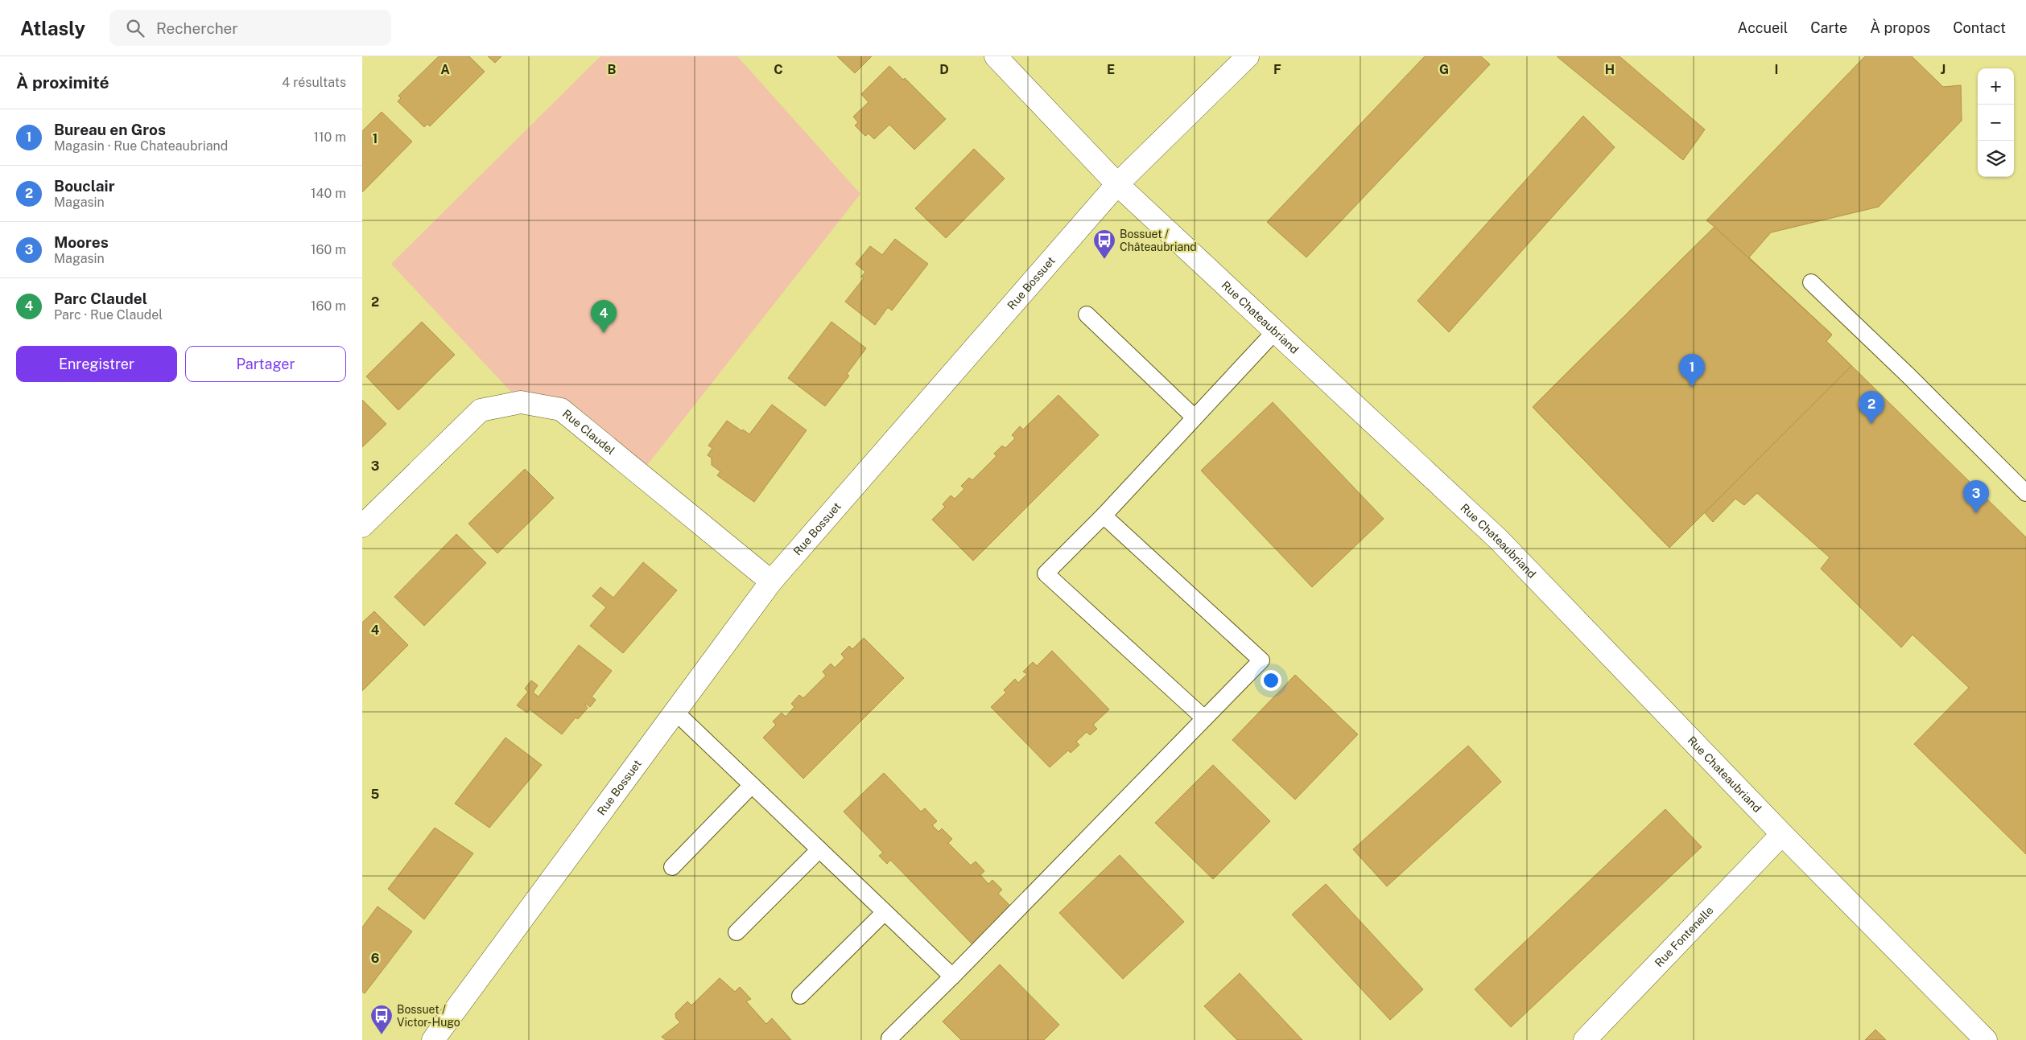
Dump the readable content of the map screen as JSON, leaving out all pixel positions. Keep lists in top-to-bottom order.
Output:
{
  "streets": {
    "street": [
      "Rue Bossuet",
      "Rue Chateaubriand",
      "Rue Claudel",
      "Rue Fontenelle"
    ]
  },
  "crossings": [
    ["Rue Bossuet", "Rue Chateaubriand"],
    ["Rue Bossuet", "Rue Claudel"],
    ["Rue Chateaubriand", "Rue Fontenelle"]
  ],
  "places": {
    "bus stop": ["Bossuet / Châteaubriand", "Bossuet / Victor-Hugo"]
  },
  "page": {
    "header": "Atlasly",
    "search": "Rechercher",
    "nav": [
      "Accueil",
      "Carte",
      "À propos",
      "Contact"
    ],
    "heading": ["À proximité", "4 résultats"],
    "map_buttons": ["+", "−"],
    "list": [
      {
        "mark": "1",
        "name": "Bureau en Gros",
        "note": "Magasin · Rue Chateaubriand",
        "value": "110 m"
      },
      {
        "mark": "2",
        "name": "Bouclair",
        "note": "Magasin",
        "value": "140 m"
      },
      {
        "mark": "3",
        "name": "Moores",
        "note": "Magasin",
        "value": "160 m"
      },
      {
        "mark": "4",
        "name": "Parc Claudel",
        "note": "Parc · Rue Claudel",
        "value": "160 m"
      }
    ],
    "pins": [
      "4",
      "1",
      "2",
      "3"
    ],
    "buttons": ["Enregistrer", "Partager"]
  },
  "grid": {
    "columns": [
      "A",
      "B",
      "C",
      "D",
      "E",
      "F",
      "G",
      "H",
      "I",
      "J"
    ],
    "rows": [
      "1",
      "2",
      "3",
      "4",
      "5",
      "6"
    ]
  }
}
